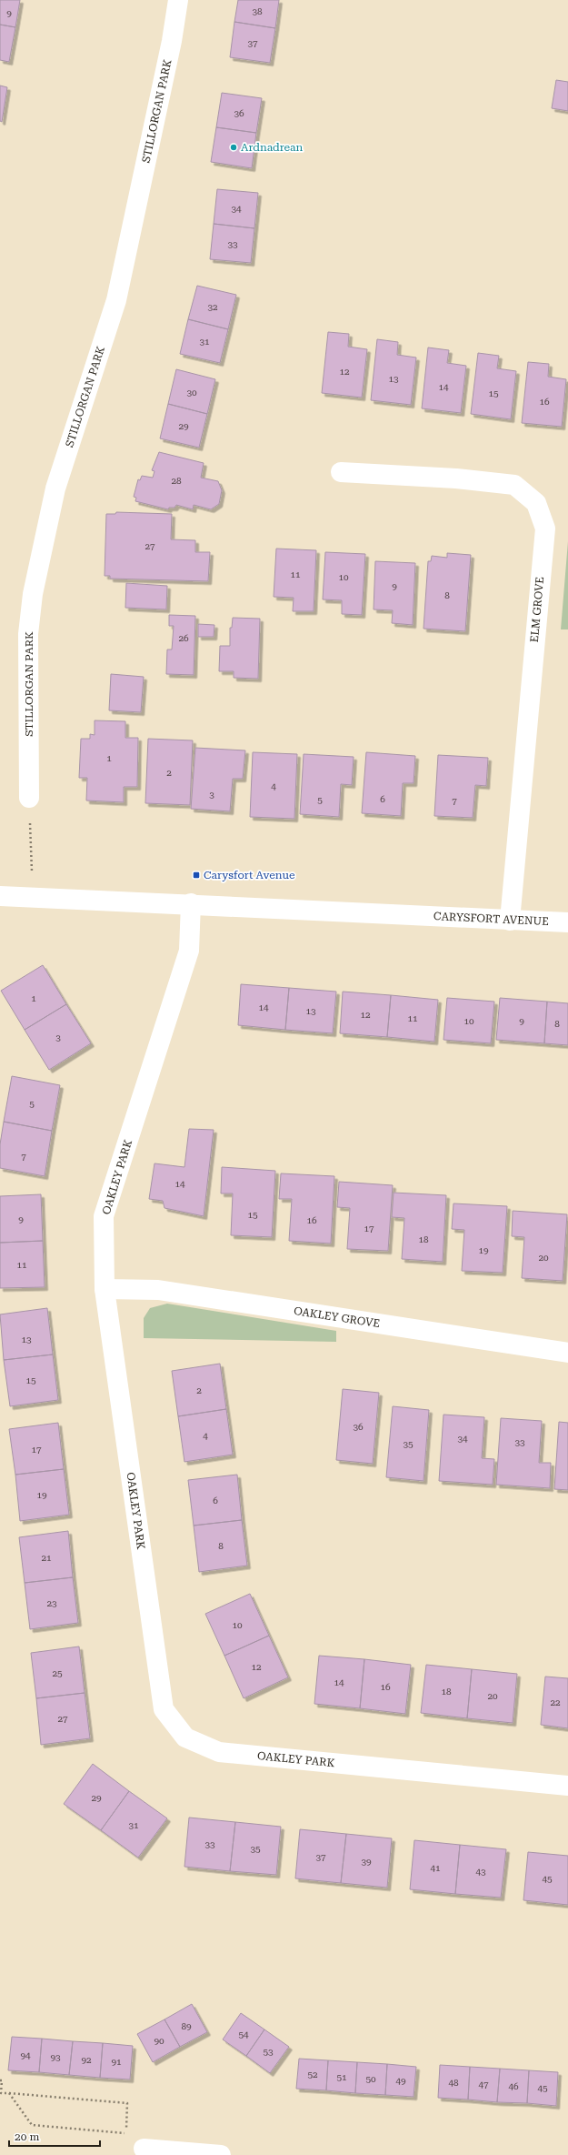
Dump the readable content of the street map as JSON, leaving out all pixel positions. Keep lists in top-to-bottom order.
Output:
{
  "streets": {
    "street": [
      "STILLORGAN PARK",
      "ELM GROVE",
      "CARYSFORT AVENUE",
      "OAKLEY PARK",
      "OAKLEY GROVE"
    ]
  },
  "crossings": [
    ["ELM GROVE", "CARYSFORT AVENUE"],
    ["CARYSFORT AVENUE", "OAKLEY PARK"],
    ["OAKLEY PARK", "OAKLEY GROVE"]
  ],
  "places": {
    "other": ["Ardnadrean"],
    "transit": ["Carysfort Avenue"]
  },
  "house_numbers": [
    "38",
    "9",
    "37",
    "36",
    "34",
    "33",
    "32",
    "31",
    "12",
    "13",
    "14",
    "30",
    "15",
    "16",
    "29",
    "28",
    "27",
    "11",
    "10",
    "9",
    "8",
    "26",
    "1",
    "2",
    "4",
    "3",
    "6",
    "5",
    "7",
    "1",
    "14",
    "13",
    "12",
    "11",
    "10",
    "9",
    "8",
    "3",
    "5",
    "7",
    "14",
    "15",
    "9",
    "16",
    "17",
    "18",
    "19",
    "20",
    "11",
    "13",
    "15",
    "2",
    "36",
    "4",
    "34",
    "33",
    "35",
    "17",
    "19",
    "6",
    "8",
    "21",
    "23",
    "10",
    "12",
    "25",
    "14",
    "16",
    "18",
    "20",
    "22",
    "27",
    "29",
    "31",
    "33",
    "35",
    "37",
    "39",
    "41",
    "43",
    "45",
    "89",
    "54",
    "90",
    "53",
    "94",
    "93",
    "92",
    "91",
    "52",
    "51",
    "50",
    "49",
    "48",
    "47",
    "46",
    "45"
  ],
  "scale_bar": "20 m"
}
